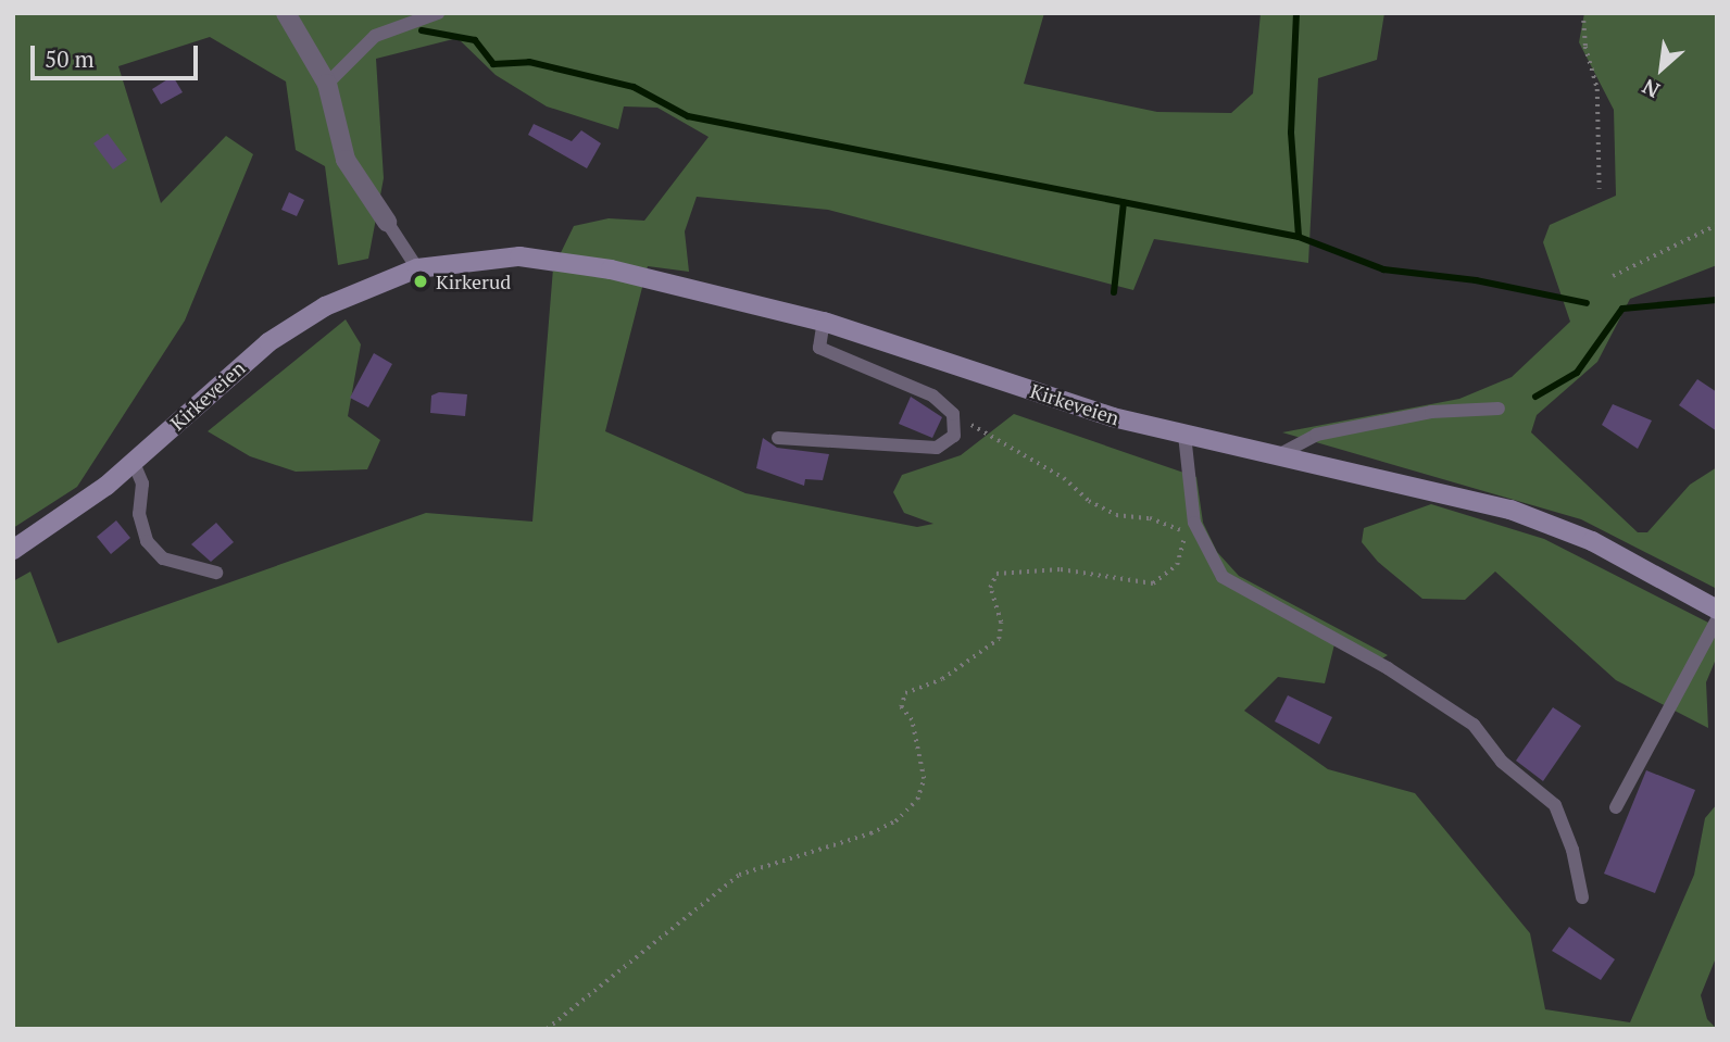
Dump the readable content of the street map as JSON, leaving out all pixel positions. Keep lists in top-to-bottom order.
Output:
{
  "streets": {
    "main road": ["Kirkeveien"]
  },
  "places": ["Kirkerud"],
  "scale_bar": "50 m",
  "north": "bottom left"
}
